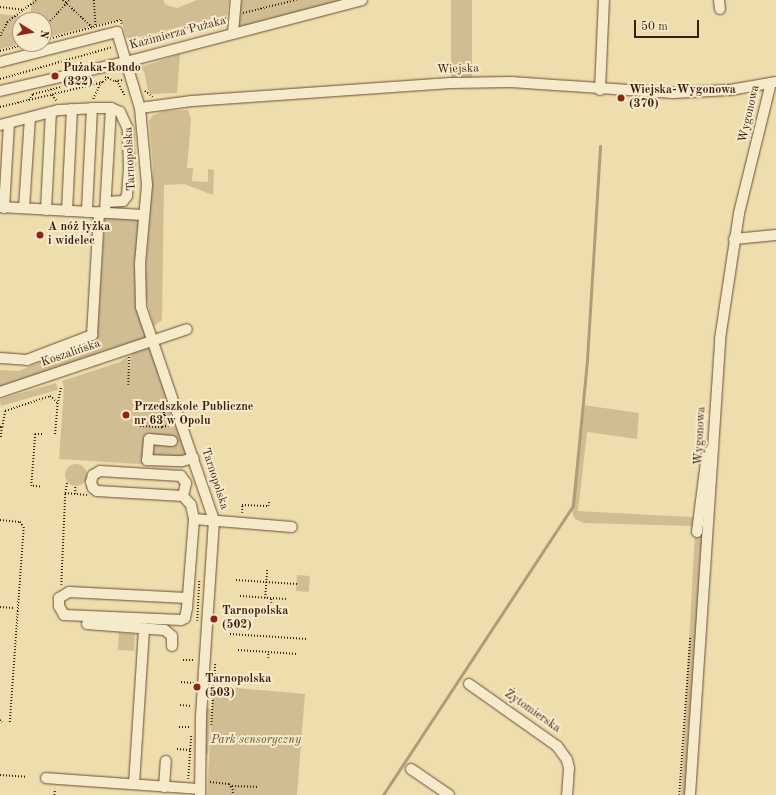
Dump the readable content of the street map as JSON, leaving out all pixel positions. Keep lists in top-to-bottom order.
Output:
{
  "streets": {
    "street": [
      "Kazimierza Pużaka",
      "Wiejska",
      "Wygonowa",
      "Tarnopolska",
      "Koszalińska",
      "Żytomierska"
    ]
  },
  "crossings": [
    ["Kazimierza Pużaka", "Tarnopolska"],
    ["Wiejska", "Wygonowa"],
    ["Wiejska", "Tarnopolska"],
    ["Tarnopolska", "Koszalińska"]
  ],
  "parks": ["Park sensoryczny"],
  "places": [
    "Pużaka-Rondo (322)",
    "Wiejska-Wygonowa (370)",
    "A nóż łyżka i widelec",
    "Przedszkole Publiczne nr 63 w Opolu",
    "Tarnopolska (502)",
    "Tarnopolska (503)"
  ],
  "scale_bar": "50 m",
  "north": "right"
}
